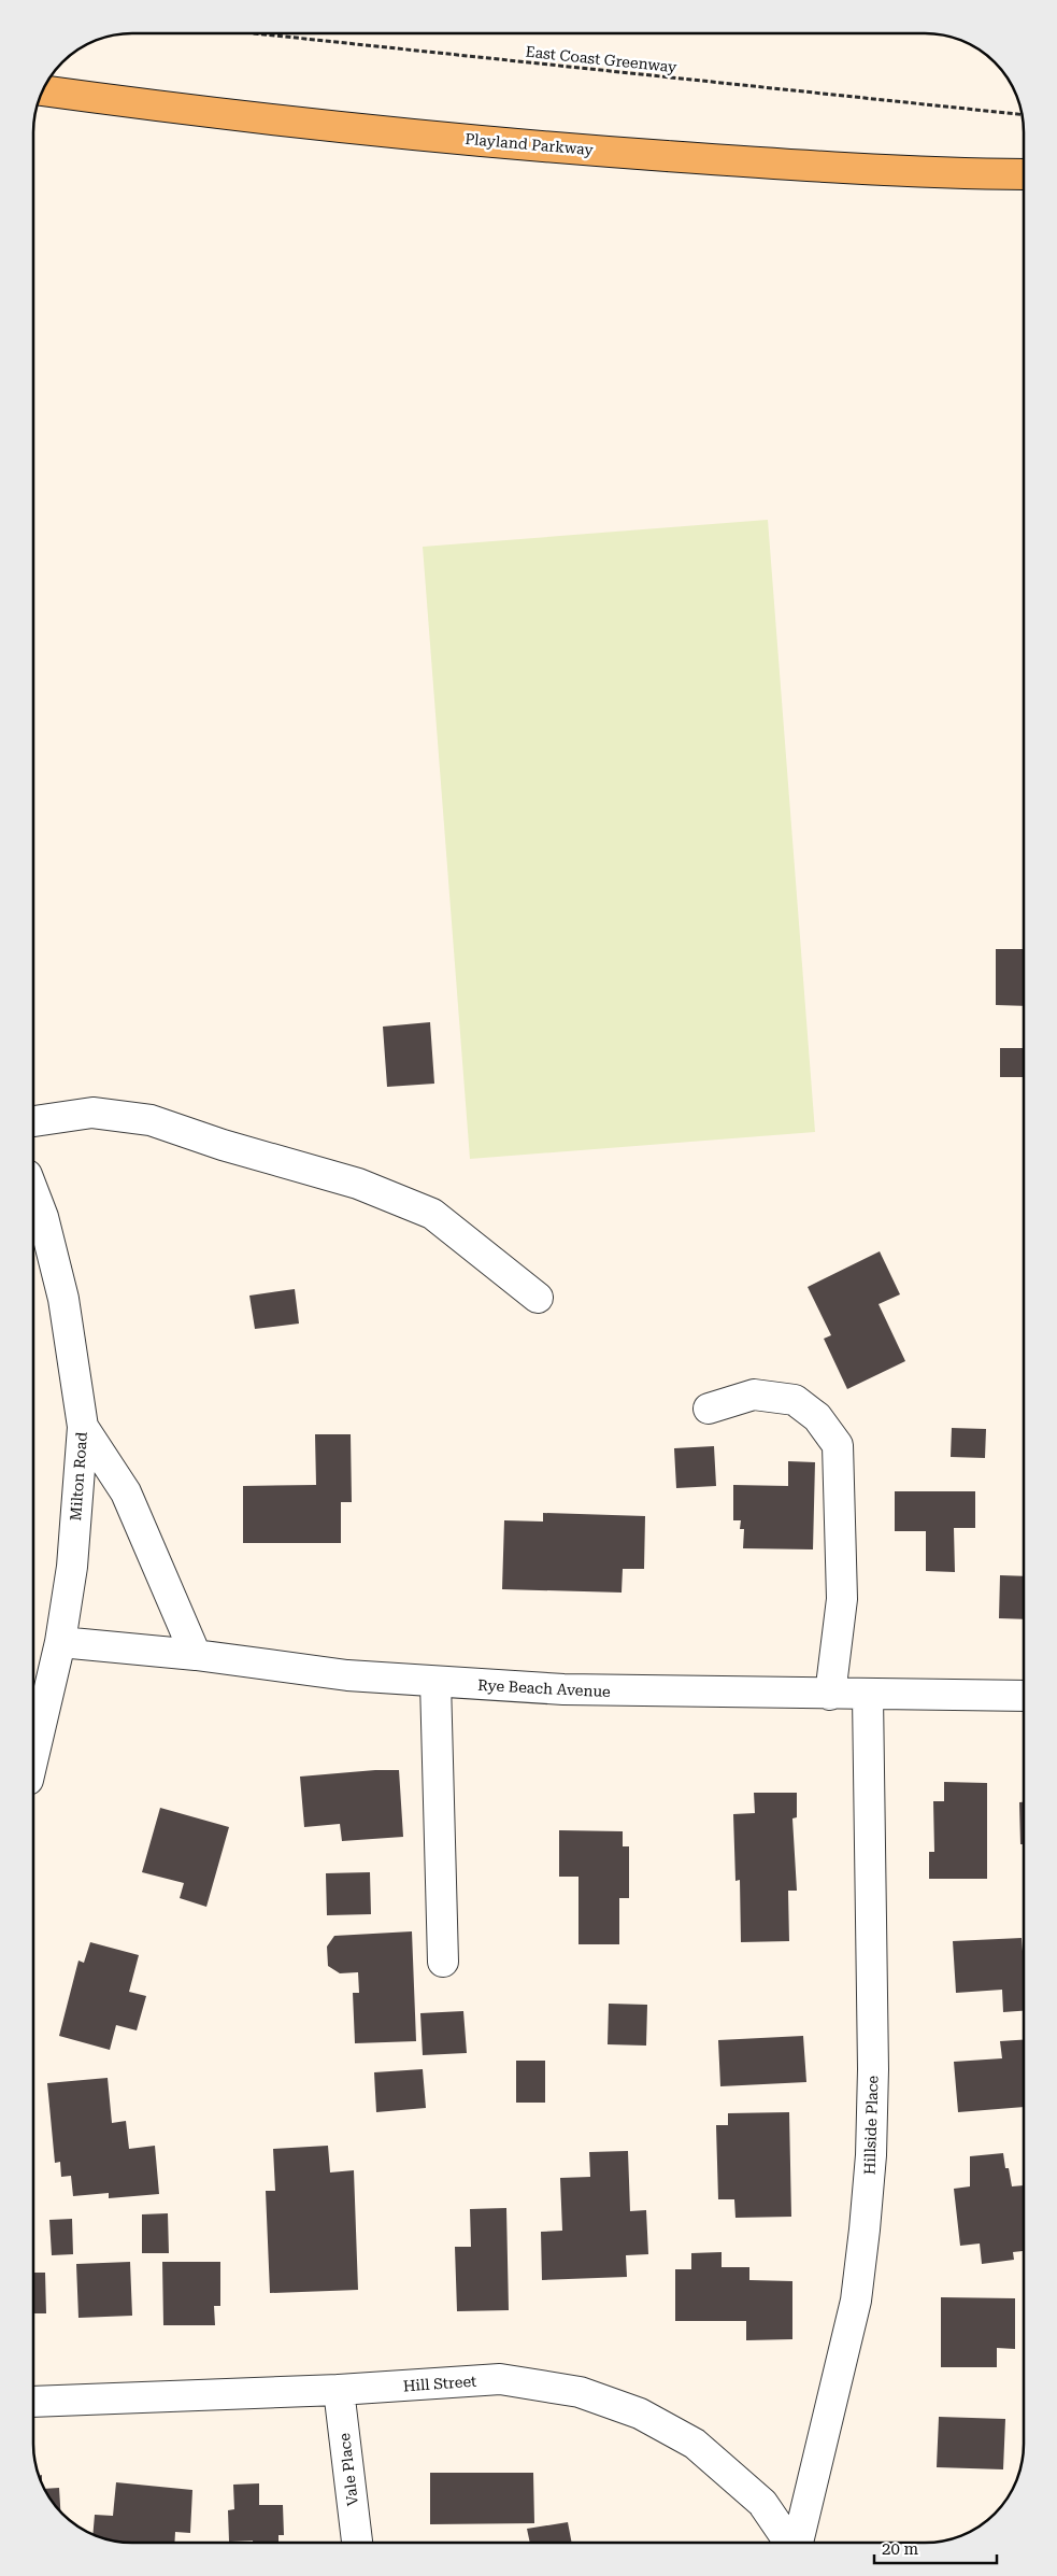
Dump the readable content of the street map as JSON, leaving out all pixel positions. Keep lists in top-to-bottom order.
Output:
{
  "streets": {
    "main road": ["Playland Parkway"],
    "street": [
      "Milton Road",
      "Rye Beach Avenue",
      "Hillside Place",
      "Hill Street",
      "Vale Place"
    ],
    "path": ["East Coast Greenway"]
  },
  "crossings": [
    ["Milton Road", "Rye Beach Avenue"],
    ["Rye Beach Avenue", "Hillside Place"],
    ["Hill Street", "Vale Place"]
  ],
  "scale_bar": "20 m"
}
